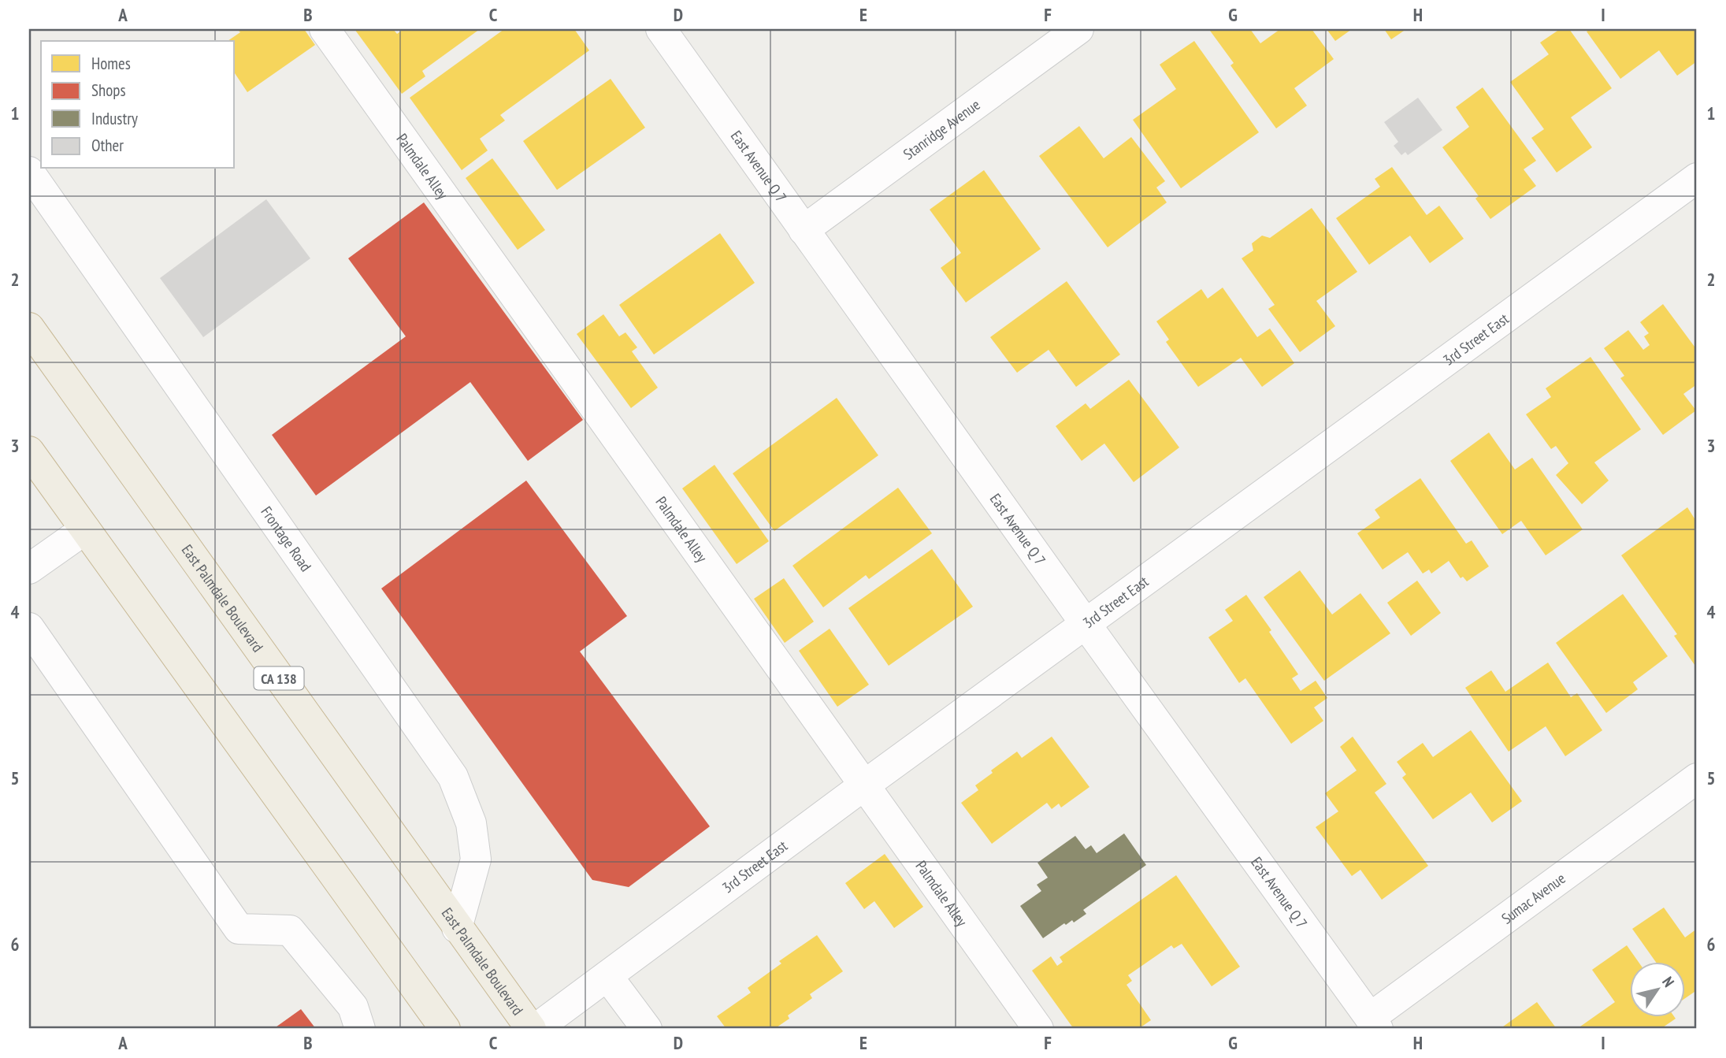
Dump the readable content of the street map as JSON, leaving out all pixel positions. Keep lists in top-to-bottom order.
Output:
{
  "streets": {
    "highway": ["East Palmdale Boulevard", "CA 138"],
    "street": [
      "Stanridge Avenue",
      "Palmdale Alley",
      "East Avenue Q 7",
      "3rd Street East",
      "Frontage Road",
      "Sumac Avenue"
    ]
  },
  "crossings": [
    ["Stanridge Avenue", "East Avenue Q 7"],
    ["Palmdale Alley", "3rd Street East"],
    ["East Avenue Q 7", "3rd Street East"],
    ["East Avenue Q 7", "Sumac Avenue"],
    ["Frontage Road", "East Palmdale Boulevard"]
  ],
  "legend": [
    "Homes",
    "Shops",
    "Industry",
    "Other"
  ],
  "north": "top right",
  "grid": {
    "columns": [
      "A",
      "B",
      "C",
      "D",
      "E",
      "F",
      "G",
      "H",
      "I"
    ],
    "rows": [
      "1",
      "2",
      "3",
      "4",
      "5",
      "6"
    ]
  }
}
